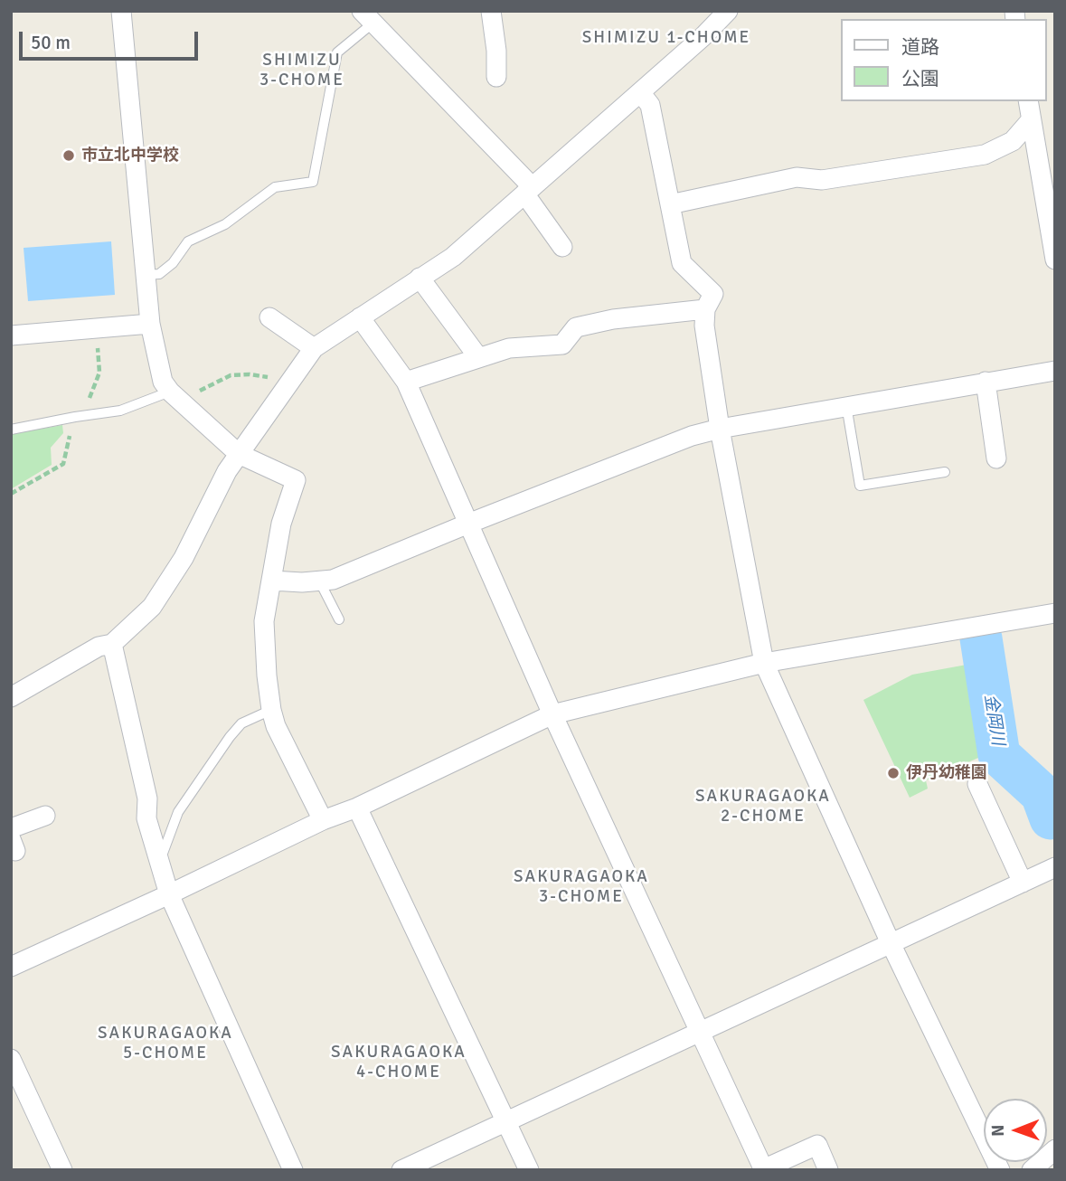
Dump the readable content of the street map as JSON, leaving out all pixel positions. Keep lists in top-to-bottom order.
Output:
{
  "districts": [
    "SHIMIZU 1-CHOME",
    "SHIMIZU 3-CHOME",
    "SAKURAGAOKA 2-CHOME",
    "SAKURAGAOKA 3-CHOME",
    "SAKURAGAOKA 5-CHOME",
    "SAKURAGAOKA 4-CHOME"
  ],
  "water": ["金岡川"],
  "places": ["市立北中学校", "伊丹幼稚園"],
  "legend": ["道路", "公園"],
  "scale_bar": "50 m",
  "north": "left"
}
